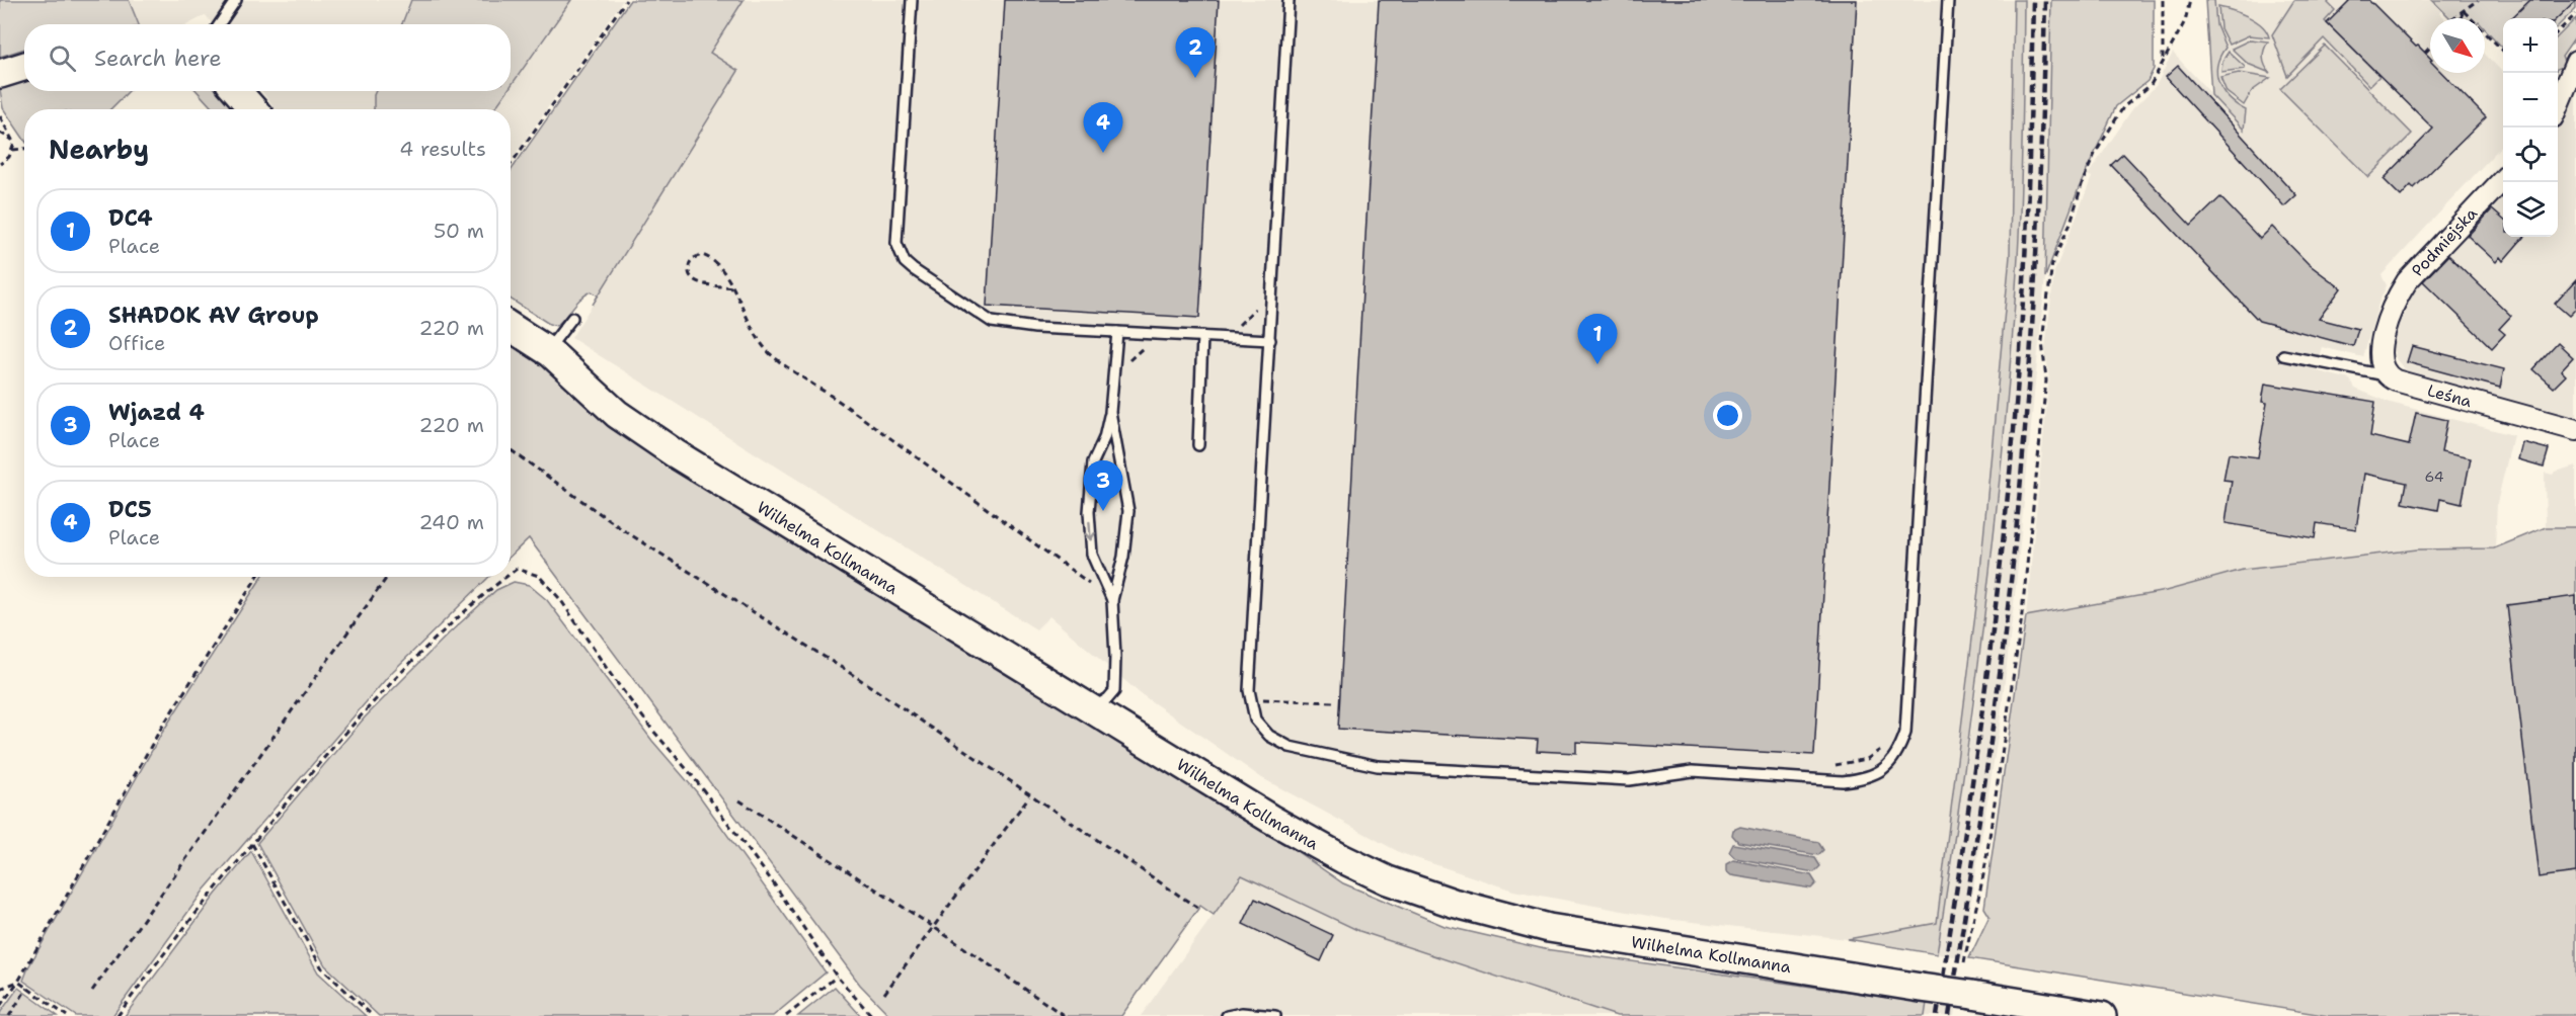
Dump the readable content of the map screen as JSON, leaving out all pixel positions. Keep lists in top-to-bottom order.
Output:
{
  "streets": {
    "street": ["Podmiejska", "Leśna", "Wilhelma Kollmanna"]
  },
  "crossings": [
    ["Podmiejska", "Leśna"]
  ],
  "house_numbers": ["64"],
  "north": "bottom right",
  "page": {
    "map_buttons": ["+", "−"],
    "search": "Search here",
    "pins": [
      "2",
      "4",
      "1",
      "3"
    ],
    "heading": ["Nearby", "4 results"],
    "list": [
      {
        "mark": "1",
        "name": "DC4",
        "note": "Place",
        "value": "50 m"
      },
      {
        "mark": "2",
        "name": "SHADOK AV Group",
        "note": "Office",
        "value": "220 m"
      },
      {
        "mark": "3",
        "name": "Wjazd 4",
        "note": "Place",
        "value": "220 m"
      },
      {
        "mark": "4",
        "name": "DC5",
        "note": "Place",
        "value": "240 m"
      }
    ]
  }
}
